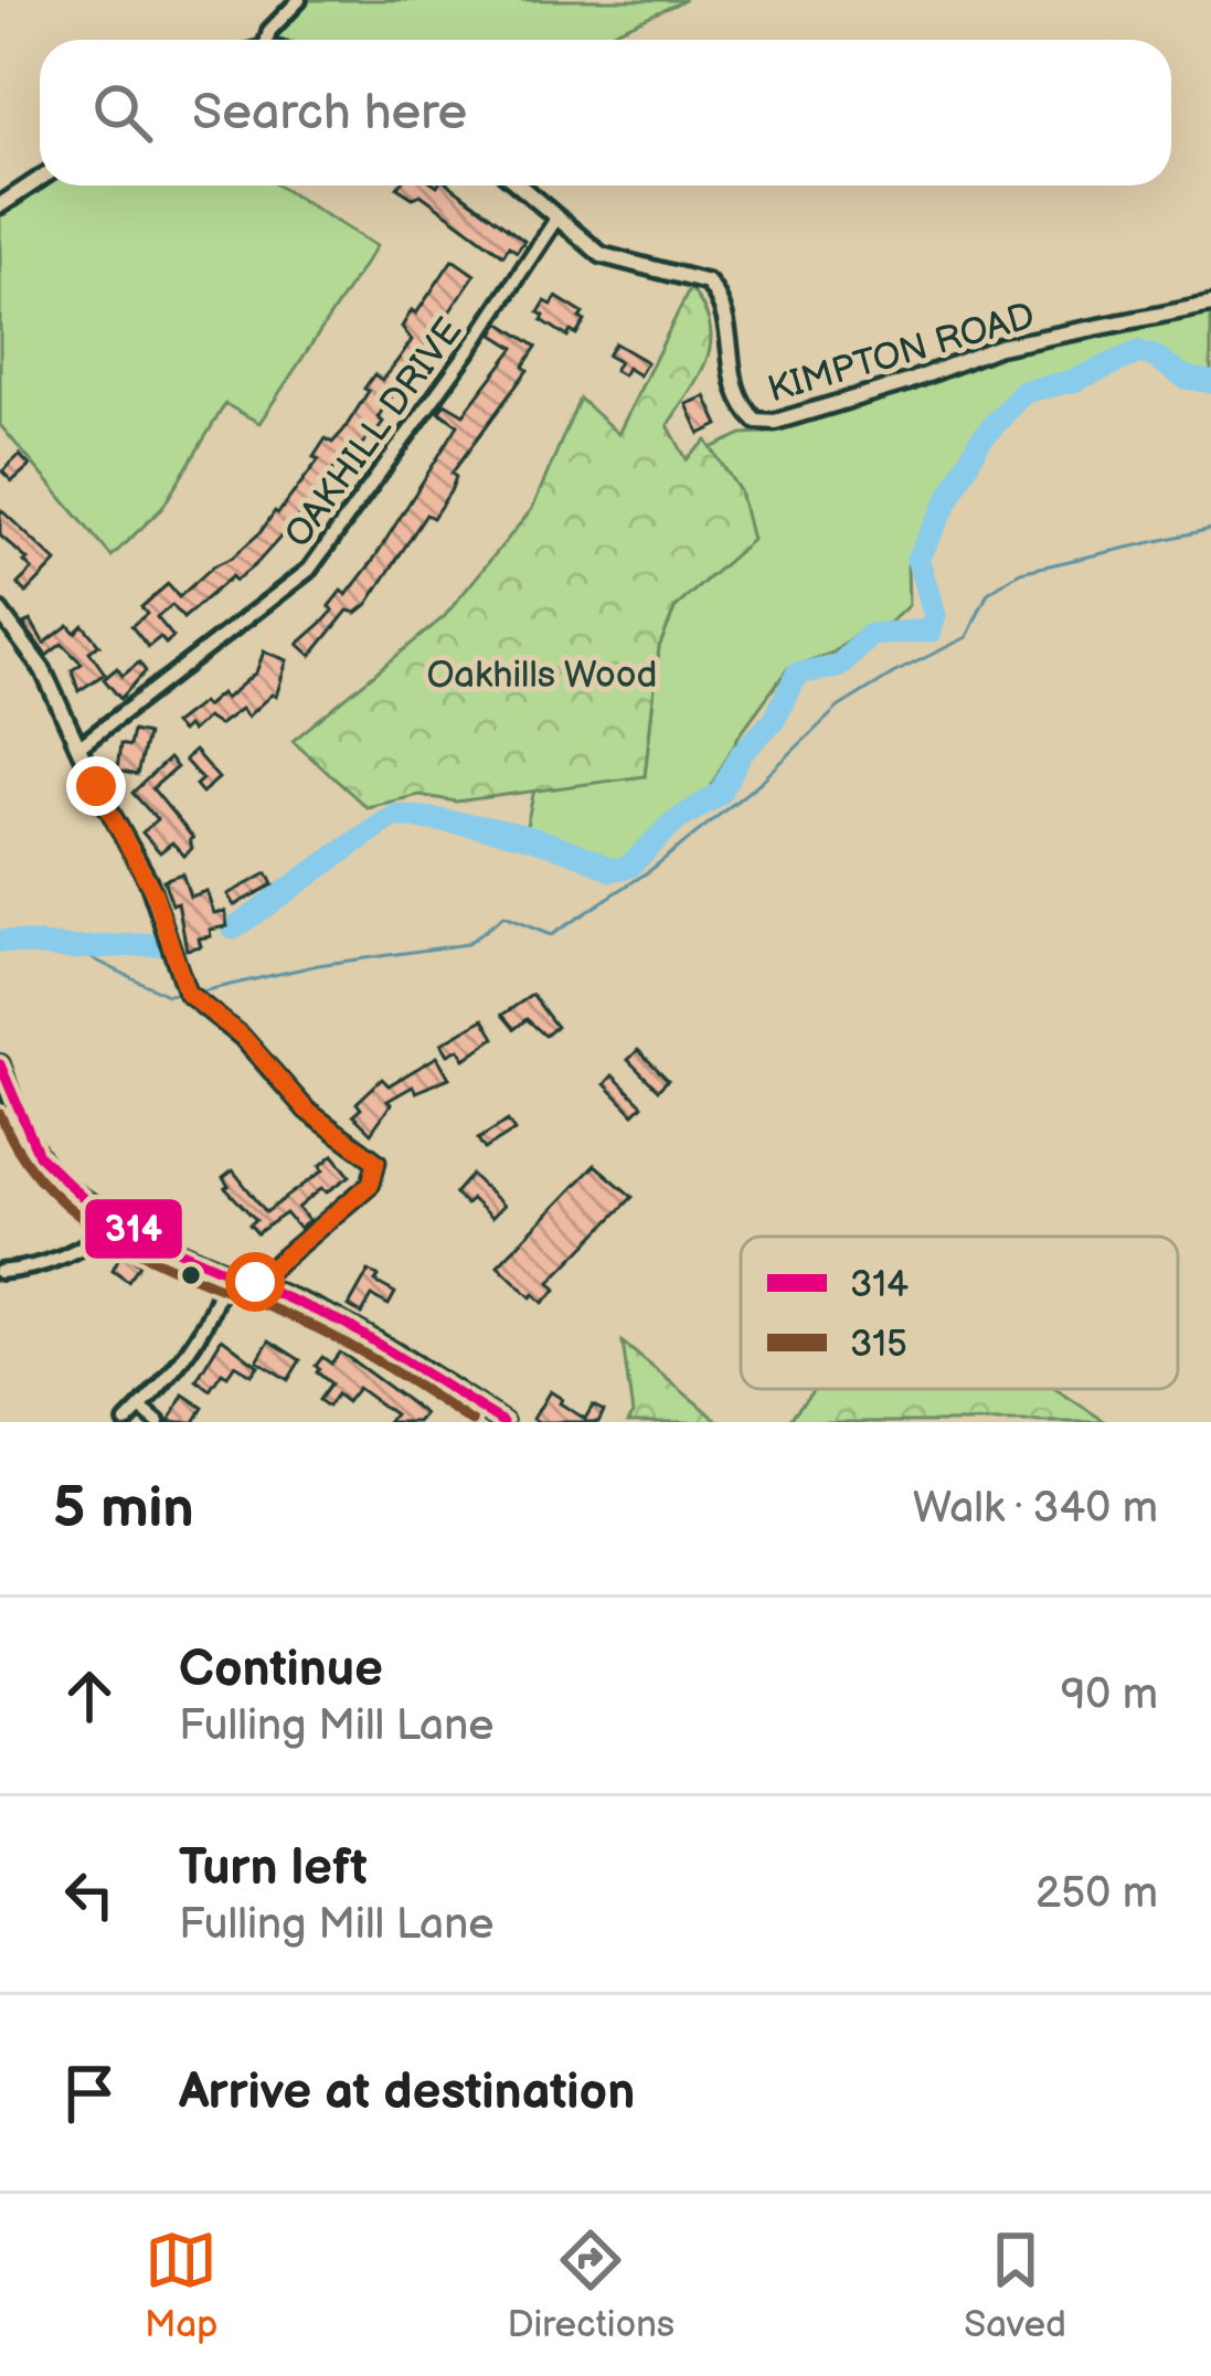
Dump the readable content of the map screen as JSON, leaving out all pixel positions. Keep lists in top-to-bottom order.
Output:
{
  "streets": {
    "street": ["KIMPTON ROAD", "OAKHILL DRIVE"]
  },
  "crossings": [
    ["KIMPTON ROAD", "OAKHILL DRIVE"]
  ],
  "parks": ["Oakhills Wood"],
  "lines": ["transit line 314", "transit line 315"],
  "legend": ["314", "315"],
  "page": {
    "search": "Search here",
    "heading": ["5 min", "Walk · 340 m"],
    "list": [
      ["Continue", "Fulling Mill Lane", "90 m"],
      ["Turn left", "Fulling Mill Lane", "250 m"],
      "Arrive at destination"
    ],
    "nav": ["Map", "Directions", "Saved"]
  }
}
